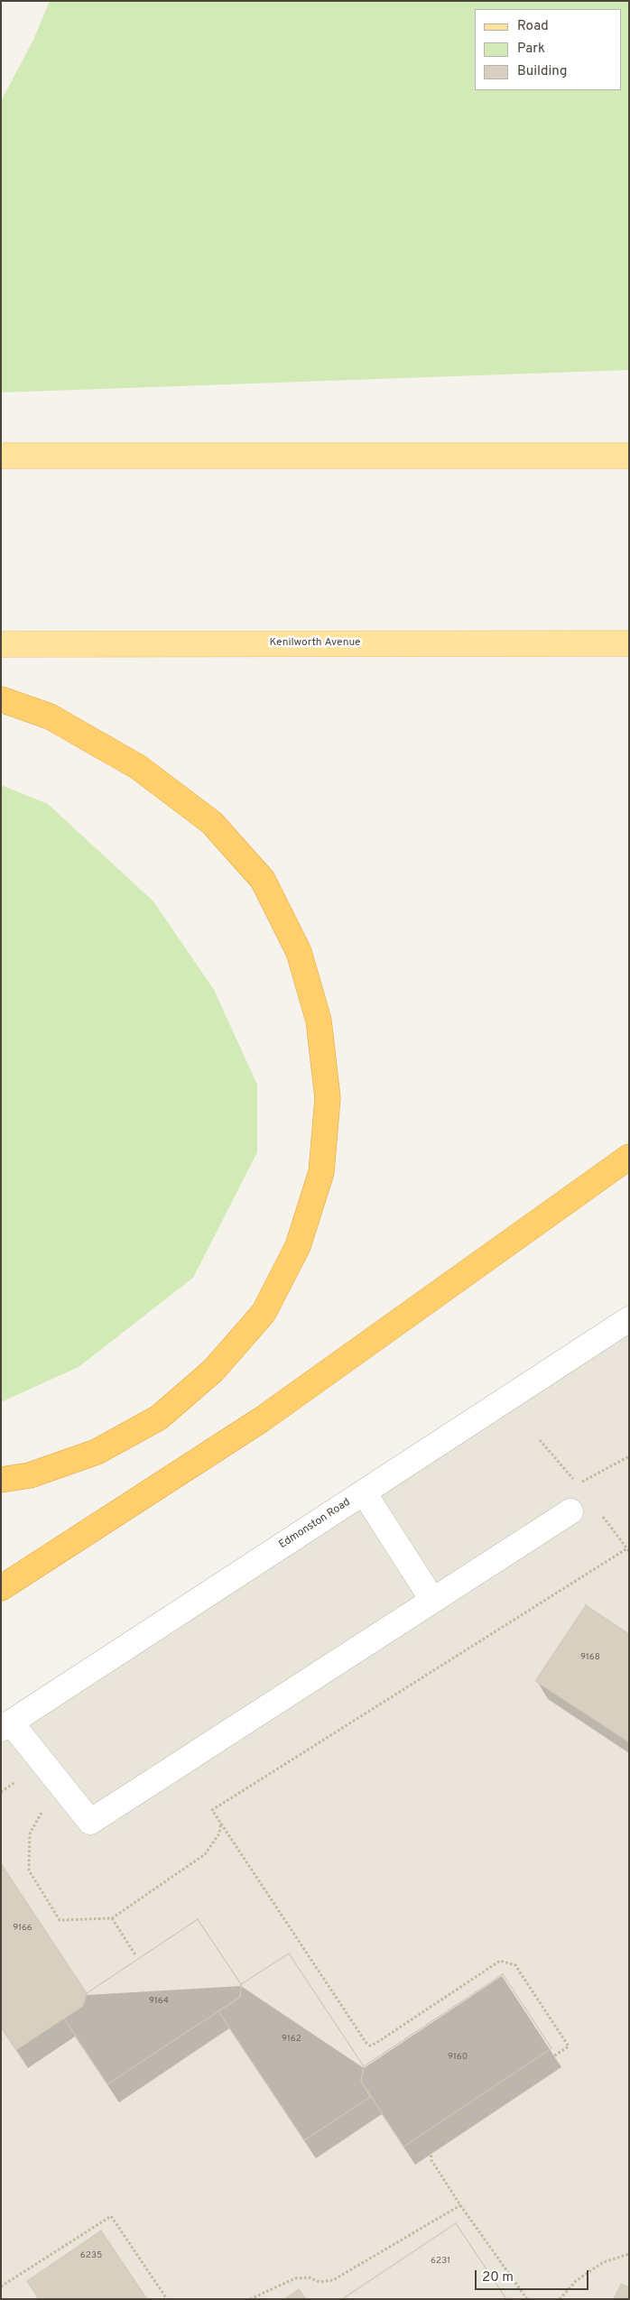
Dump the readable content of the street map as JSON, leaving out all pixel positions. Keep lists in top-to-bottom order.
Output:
{
  "streets": {
    "main road": ["Kenilworth Avenue"],
    "street": ["Edmonston Road"]
  },
  "house_numbers": [
    "9168",
    "9166",
    "9164",
    "9162",
    "9160",
    "6235",
    "6231"
  ],
  "legend": ["Road", "Park", "Building"],
  "scale_bar": "20 m"
}
